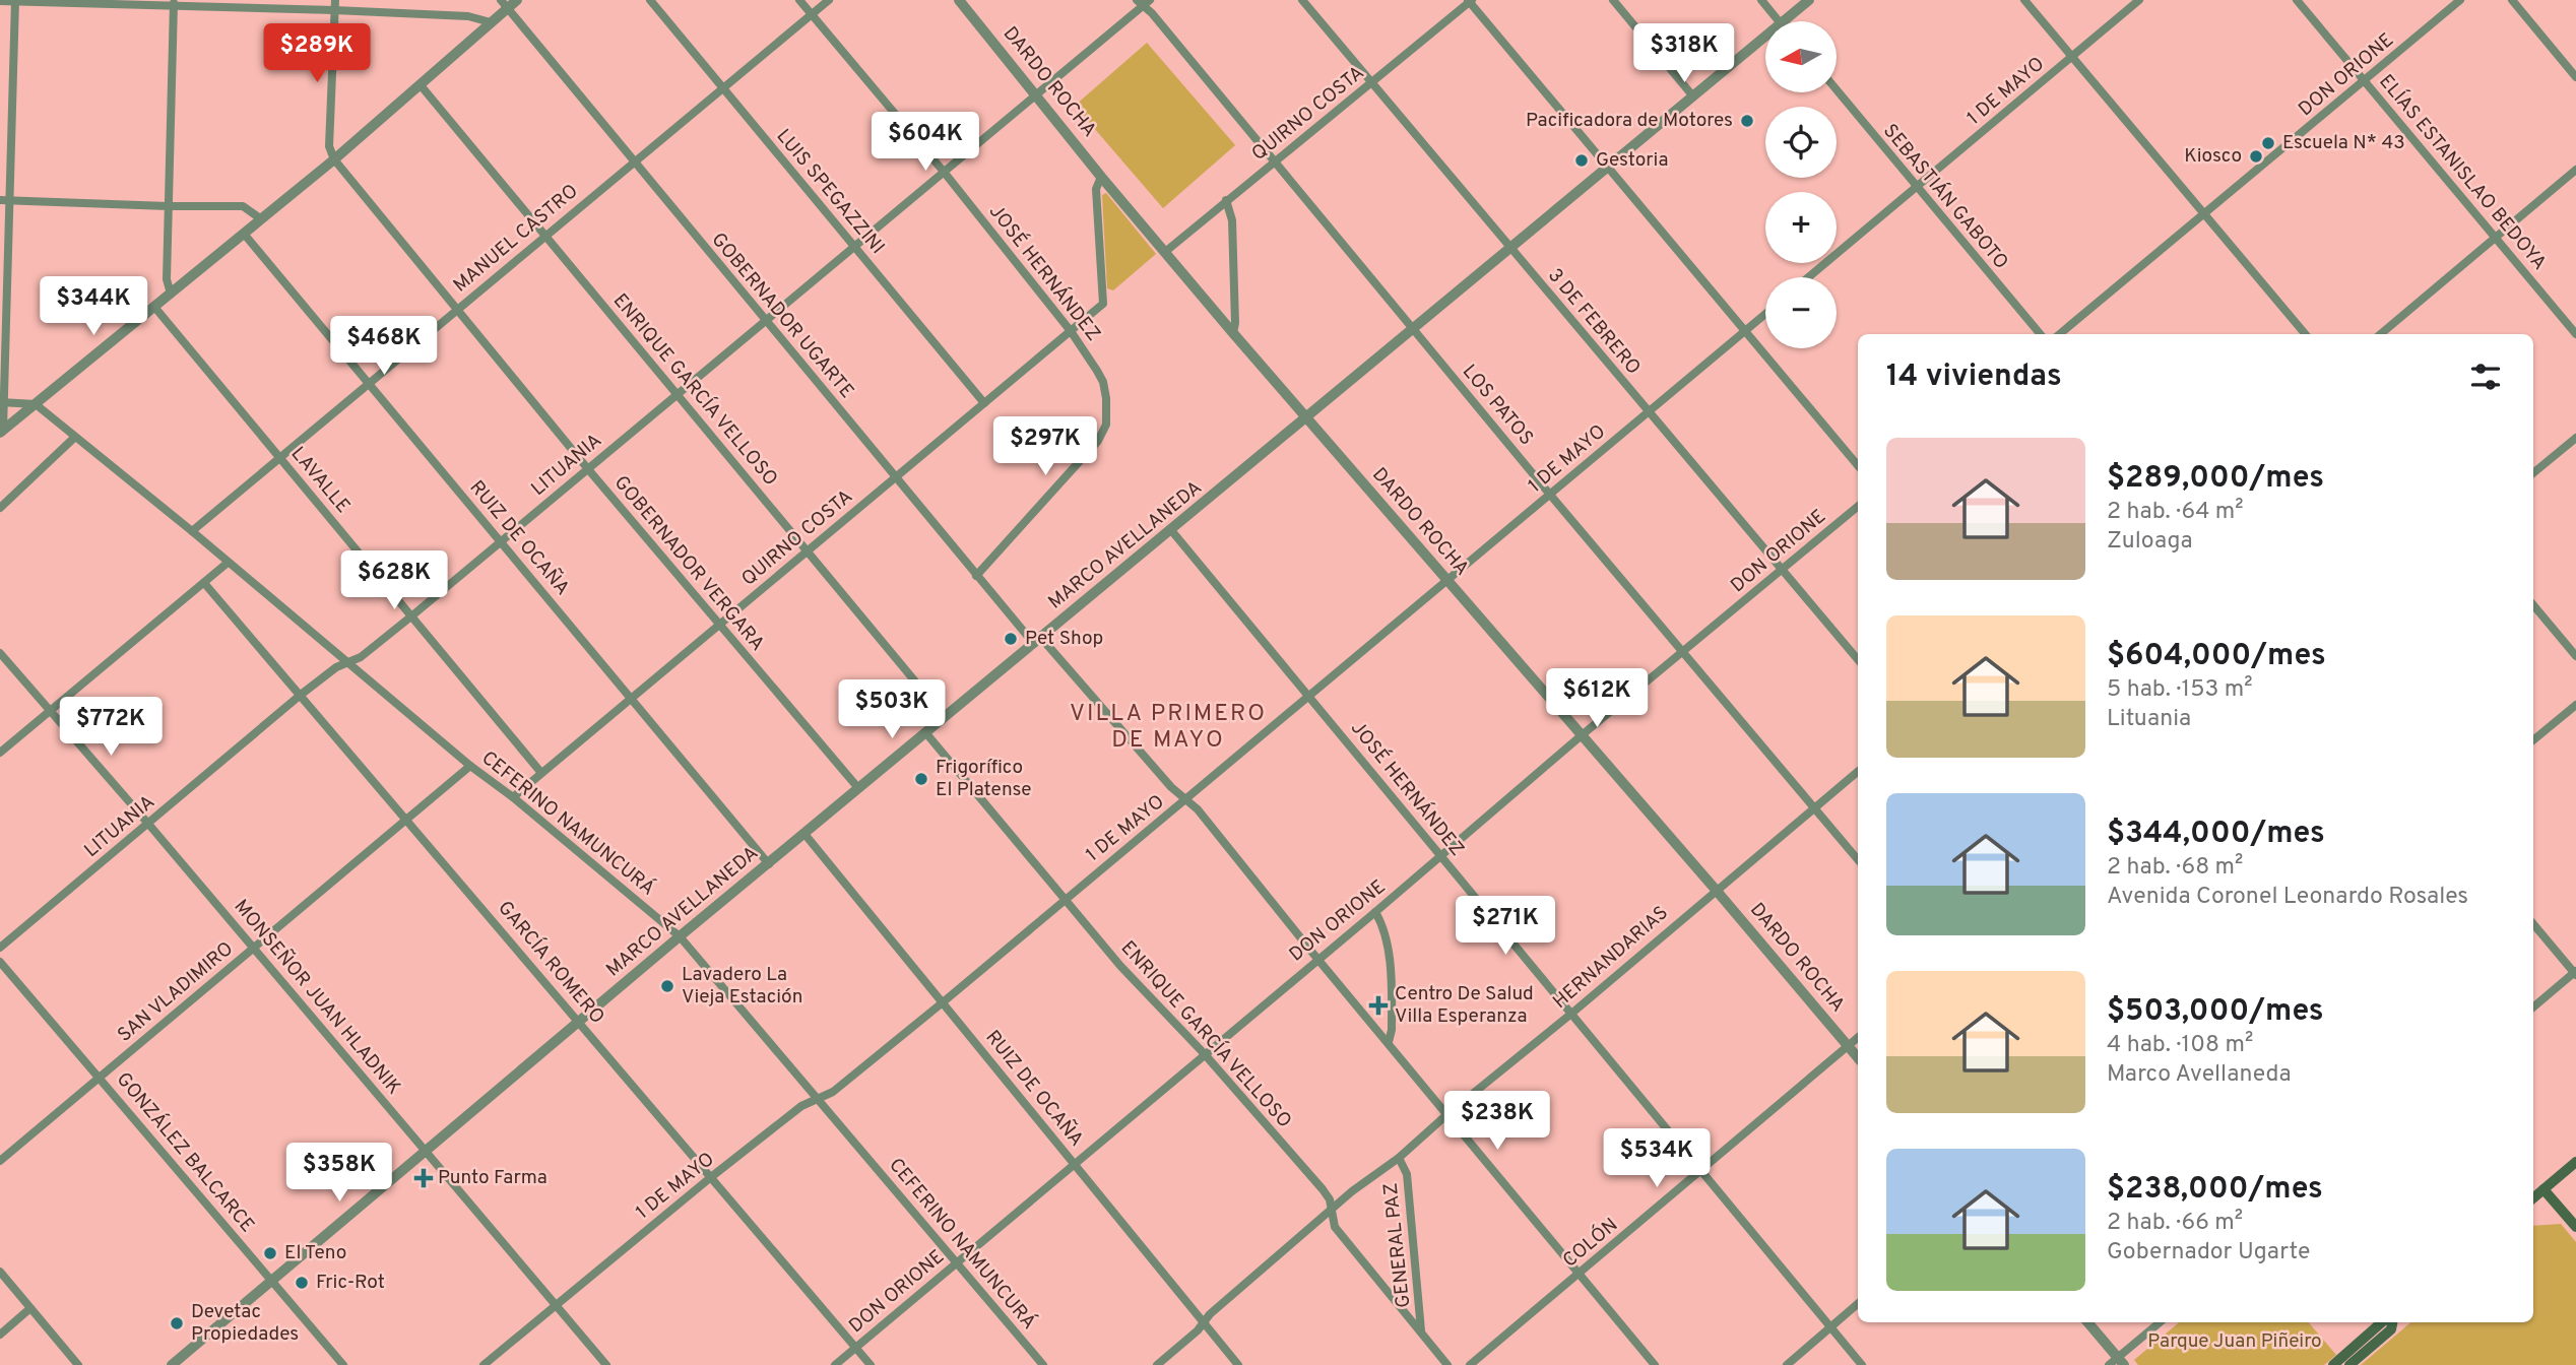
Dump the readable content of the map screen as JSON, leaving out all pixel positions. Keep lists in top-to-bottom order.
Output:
{
  "streets": {
    "street": [
      "DON ORIONE",
      "DARDO ROCHA",
      "1 DE MAYO",
      "QUIRNO COSTA",
      "ELÍAS ESTANISLAO BEDOYA",
      "LUIS SPEGAZZINI",
      "SEBASTIÁN GABOTO",
      "MANUEL CASTRO",
      "JOSÉ HERNÁNDEZ",
      "GOBERNADOR UGARTE",
      "3 DE FEBRERO",
      "ENRIQUE GARCÍA VELLOSO",
      "LOS PATOS",
      "LITUANIA",
      "LAVALLE",
      "RUIZ DE OCAÑA",
      "MARCO AVELLANEDA",
      "GOBERNADOR VERGARA",
      "CEFERINO NAMUNCURÁ",
      "HERNANDARIAS",
      "GARCÍA ROMERO",
      "SAN VLADIMIRO",
      "MONSEÑOR JUAN HLADNIK",
      "GONZÁLEZ BALCARCE",
      "COLÓN",
      "GENERAL PAZ"
    ]
  },
  "crossings": [
    ["DON ORIONE", "DARDO ROCHA"],
    ["DON ORIONE", "ELÍAS ESTANISLAO BEDOYA"],
    ["DON ORIONE", "JOSÉ HERNÁNDEZ"],
    ["DON ORIONE", "GOBERNADOR UGARTE"],
    ["DON ORIONE", "3 DE FEBRERO"],
    ["DON ORIONE", "ENRIQUE GARCÍA VELLOSO"],
    ["DON ORIONE", "LOS PATOS"],
    ["DON ORIONE", "RUIZ DE OCAÑA"],
    ["DON ORIONE", "CEFERINO NAMUNCURÁ"],
    ["DON ORIONE", "GARCÍA ROMERO"],
    ["DARDO ROCHA", "1 DE MAYO"],
    ["DARDO ROCHA", "QUIRNO COSTA"],
    ["DARDO ROCHA", "LITUANIA"],
    ["DARDO ROCHA", "MARCO AVELLANEDA"],
    ["DARDO ROCHA", "HERNANDARIAS"],
    ["DARDO ROCHA", "COLÓN"],
    ["1 DE MAYO", "SEBASTIÁN GABOTO"],
    ["1 DE MAYO", "JOSÉ HERNÁNDEZ"],
    ["1 DE MAYO", "GOBERNADOR UGARTE"],
    ["1 DE MAYO", "3 DE FEBRERO"],
    ["1 DE MAYO", "ENRIQUE GARCÍA VELLOSO"],
    ["1 DE MAYO", "LOS PATOS"],
    ["1 DE MAYO", "RUIZ DE OCAÑA"],
    ["1 DE MAYO", "CEFERINO NAMUNCURÁ"],
    ["1 DE MAYO", "GARCÍA ROMERO"],
    ["1 DE MAYO", "MONSEÑOR JUAN HLADNIK"],
    ["QUIRNO COSTA", "LUIS SPEGAZZINI"],
    ["QUIRNO COSTA", "JOSÉ HERNÁNDEZ"],
    ["QUIRNO COSTA", "GOBERNADOR UGARTE"],
    ["QUIRNO COSTA", "3 DE FEBRERO"],
    ["QUIRNO COSTA", "ENRIQUE GARCÍA VELLOSO"],
    ["QUIRNO COSTA", "LOS PATOS"],
    ["QUIRNO COSTA", "LAVALLE"],
    ["QUIRNO COSTA", "RUIZ DE OCAÑA"],
    ["QUIRNO COSTA", "GOBERNADOR VERGARA"],
    ["QUIRNO COSTA", "CEFERINO NAMUNCURÁ"],
    ["LUIS SPEGAZZINI", "MANUEL CASTRO"],
    ["LUIS SPEGAZZINI", "LITUANIA"],
    ["MANUEL CASTRO", "JOSÉ HERNÁNDEZ"],
    ["MANUEL CASTRO", "GOBERNADOR UGARTE"],
    ["MANUEL CASTRO", "ENRIQUE GARCÍA VELLOSO"],
    ["MANUEL CASTRO", "LAVALLE"],
    ["MANUEL CASTRO", "RUIZ DE OCAÑA"],
    ["MANUEL CASTRO", "GOBERNADOR VERGARA"],
    ["MANUEL CASTRO", "CEFERINO NAMUNCURÁ"],
    ["JOSÉ HERNÁNDEZ", "GOBERNADOR UGARTE"],
    ["JOSÉ HERNÁNDEZ", "LITUANIA"],
    ["JOSÉ HERNÁNDEZ", "MARCO AVELLANEDA"],
    ["JOSÉ HERNÁNDEZ", "HERNANDARIAS"],
    ["JOSÉ HERNÁNDEZ", "COLÓN"],
    ["GOBERNADOR UGARTE", "LITUANIA"],
    ["GOBERNADOR UGARTE", "MARCO AVELLANEDA"],
    ["GOBERNADOR UGARTE", "HERNANDARIAS"],
    ["GOBERNADOR UGARTE", "COLÓN"],
    ["3 DE FEBRERO", "MARCO AVELLANEDA"],
    ["ENRIQUE GARCÍA VELLOSO", "LITUANIA"],
    ["ENRIQUE GARCÍA VELLOSO", "MARCO AVELLANEDA"],
    ["ENRIQUE GARCÍA VELLOSO", "HERNANDARIAS"],
    ["ENRIQUE GARCÍA VELLOSO", "GENERAL PAZ"],
    ["LOS PATOS", "LITUANIA"],
    ["LOS PATOS", "MARCO AVELLANEDA"],
    ["LOS PATOS", "HERNANDARIAS"],
    ["LITUANIA", "LAVALLE"],
    ["LITUANIA", "RUIZ DE OCAÑA"],
    ["LITUANIA", "GOBERNADOR VERGARA"],
    ["LITUANIA", "CEFERINO NAMUNCURÁ"],
    ["LITUANIA", "GARCÍA ROMERO"],
    ["LITUANIA", "MONSEÑOR JUAN HLADNIK"],
    ["RUIZ DE OCAÑA", "MARCO AVELLANEDA"],
    ["RUIZ DE OCAÑA", "HERNANDARIAS"],
    ["MARCO AVELLANEDA", "GOBERNADOR VERGARA"],
    ["MARCO AVELLANEDA", "CEFERINO NAMUNCURÁ"],
    ["MARCO AVELLANEDA", "GARCÍA ROMERO"],
    ["MARCO AVELLANEDA", "MONSEÑOR JUAN HLADNIK"],
    ["MARCO AVELLANEDA", "GONZÁLEZ BALCARCE"],
    ["CEFERINO NAMUNCURÁ", "SAN VLADIMIRO"],
    ["HERNANDARIAS", "GENERAL PAZ"],
    ["GARCÍA ROMERO", "SAN VLADIMIRO"],
    ["SAN VLADIMIRO", "MONSEÑOR JUAN HLADNIK"],
    ["SAN VLADIMIRO", "GONZÁLEZ BALCARCE"]
  ],
  "districts": ["VILLA PRIMERO DE MAYO"],
  "parks": ["Parque Juan Piñeiro"],
  "places": {
    "other": [
      "Pacificadora de Motores",
      "Escuela N* 43",
      "Kiosco",
      "Gestoria",
      "Pet Shop",
      "Frigorífico El Platense",
      "Lavadero La Vieja Estación",
      "El Teno",
      "Fric-Rot",
      "Devetac Propiedades"
    ],
    "health": ["Centro De Salud Villa Esperanza", "Punto Farma"]
  },
  "north": "left",
  "page": {
    "map_buttons": ["+", "−"],
    "price": [
      "$289K",
      "$318K",
      "$604K",
      "$344K",
      "$468K",
      "$297K",
      "$628K",
      "$612K",
      "$503K",
      "$772K",
      "$271K",
      "$238K",
      "$534K",
      "$358K"
    ],
    "heading": "14 viviendas",
    "list": [
      {
        "name": "$289,000/mes",
        "note": "2 hab. · 64 m² · Zuloaga"
      },
      {
        "name": "$604,000/mes",
        "note": "5 hab. · 153 m² · Lituania"
      },
      {
        "name": "$344,000/mes",
        "note": "2 hab. · 68 m² · Avenida Coronel Leonardo Rosales"
      },
      {
        "name": "$503,000/mes",
        "note": "4 hab. · 108 m² · Marco Avellaneda"
      },
      {
        "name": "$238,000/mes",
        "note": "2 hab. · 66 m² · Gobernador Ugarte"
      }
    ]
  }
}
